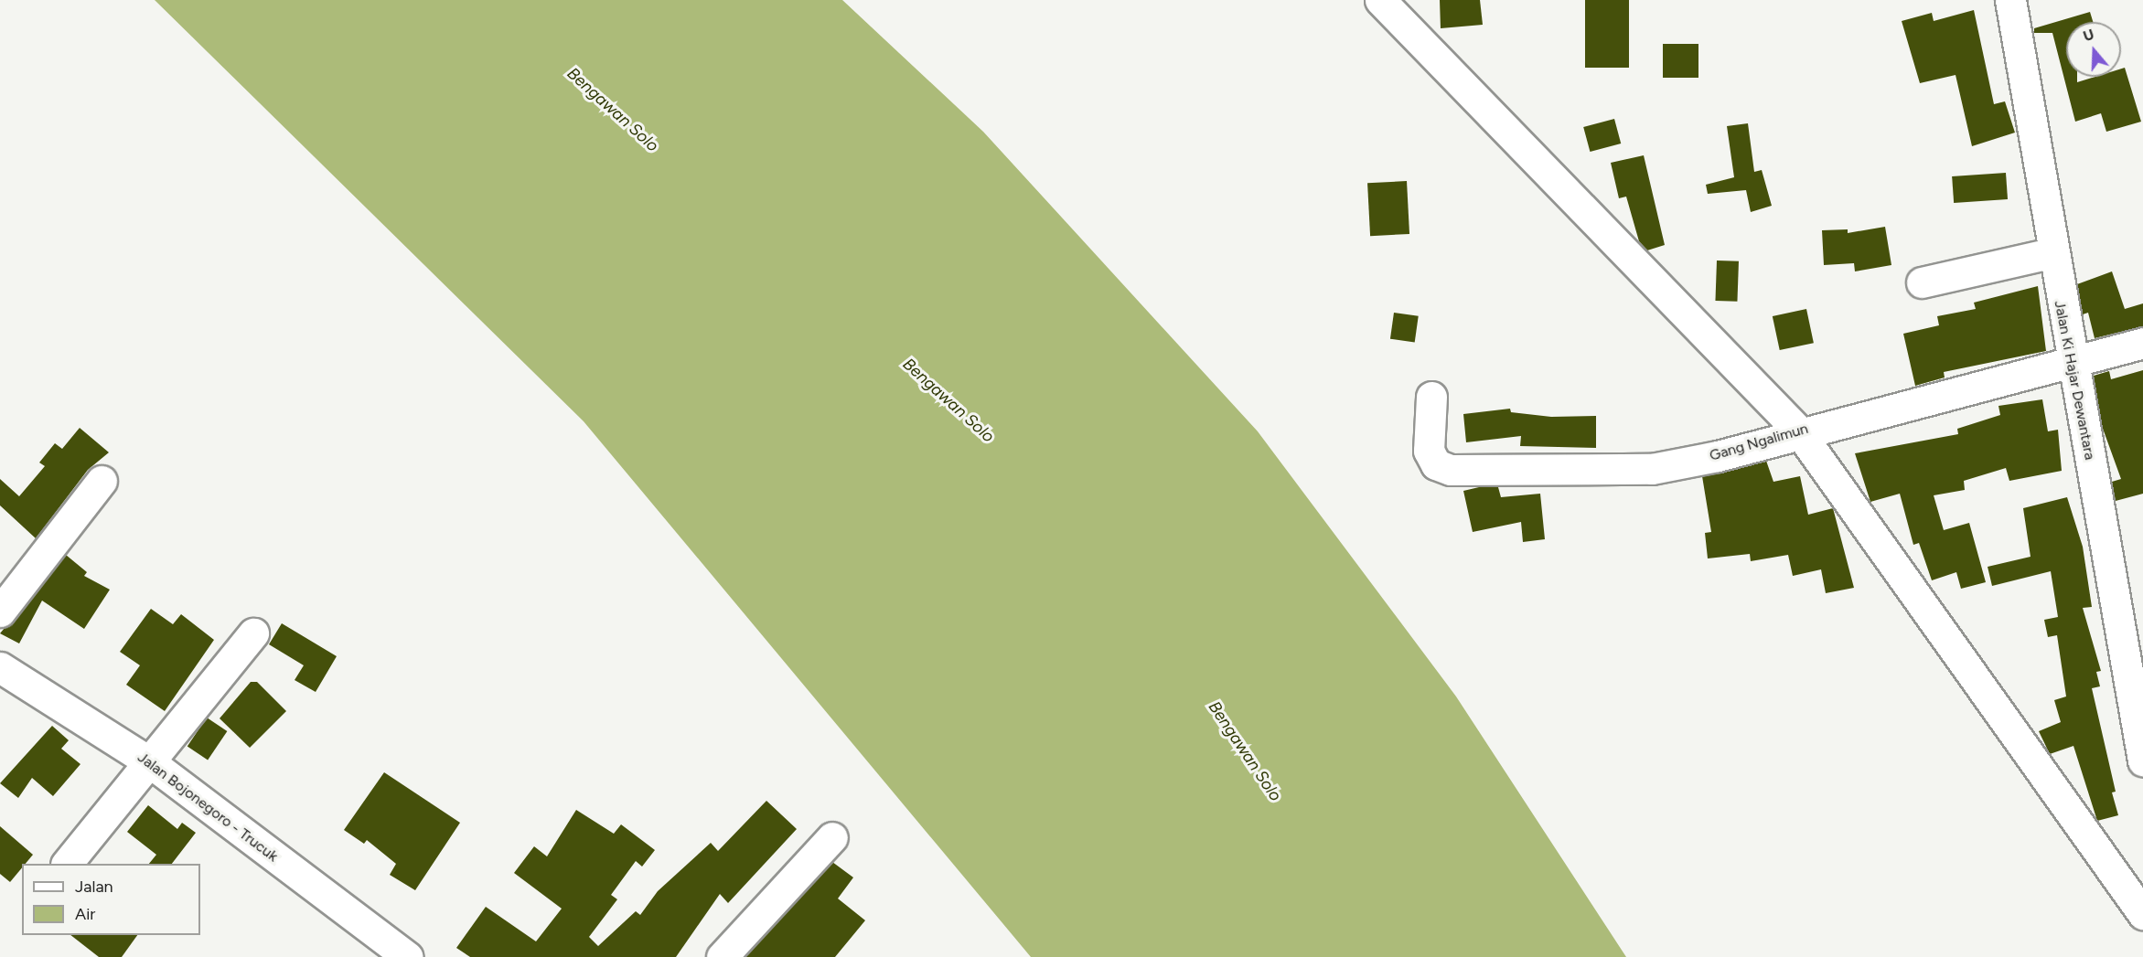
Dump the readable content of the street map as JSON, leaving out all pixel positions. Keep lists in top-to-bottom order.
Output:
{
  "streets": {
    "street": ["Jalan Ki Hajar Dewantara", "Gang Ngalimun", "Jalan Bojonegoro - Trucuk"]
  },
  "crossings": [
    ["Jalan Ki Hajar Dewantara", "Gang Ngalimun"]
  ],
  "water": ["Bengawan Solo"],
  "legend": ["Jalan", "Air"],
  "north": "top"
}
